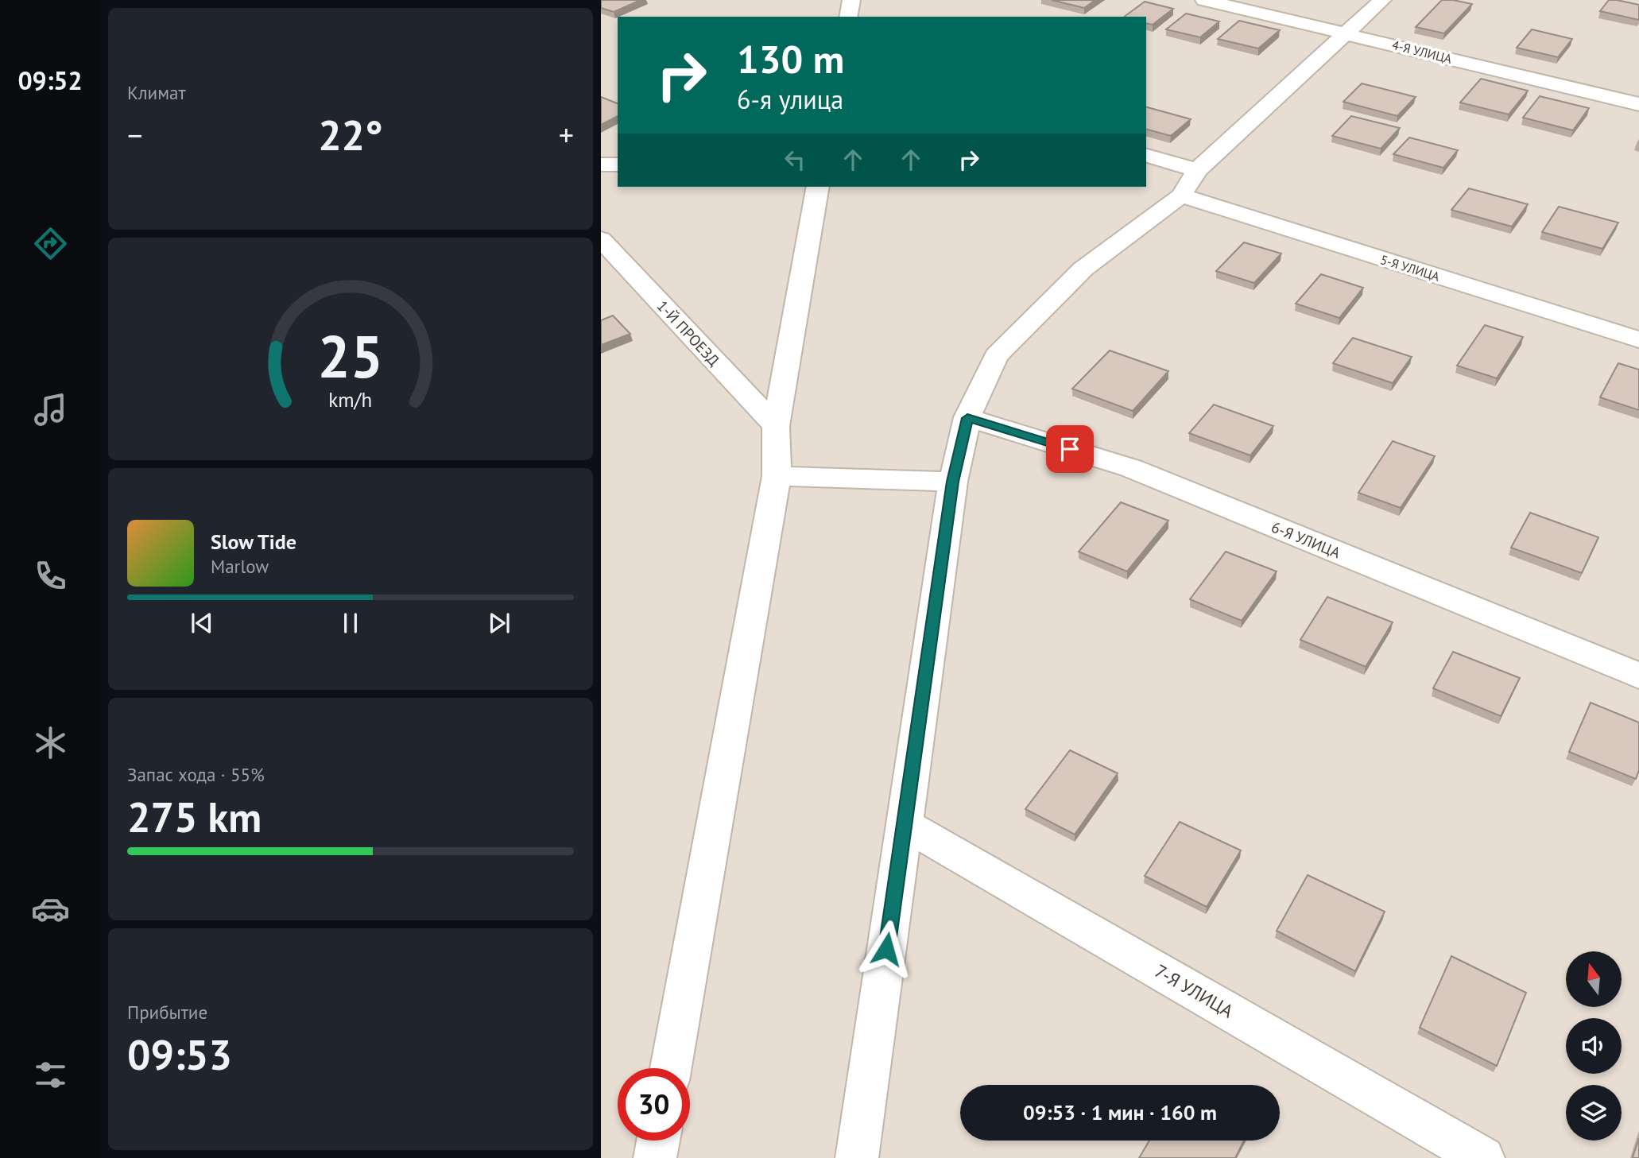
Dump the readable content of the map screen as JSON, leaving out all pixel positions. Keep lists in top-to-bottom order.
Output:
{
  "streets": {
    "street": [
      "4-Я УЛИЦА",
      "5-Я УЛИЦА",
      "1-Й ПРОЕЗД",
      "6-Я УЛИЦА",
      "7-Я УЛИЦА"
    ]
  },
  "north": "top",
  "page": {
    "tabs": "09:52",
    "tile": [
      "Климат",
      ["Запас хода · 55%", "275 km"],
      ["Прибытие", "09:53"]
    ],
    "turn": ["130 m", "6-я улица"],
    "heat": ["−", "22°", "+"],
    "song": ["Slow Tide", "Marlow"],
    "limit": "30",
    "trip": "09:53 · 1 мин · 160 m",
    "gauge": ["25", "km/h"]
  }
}
